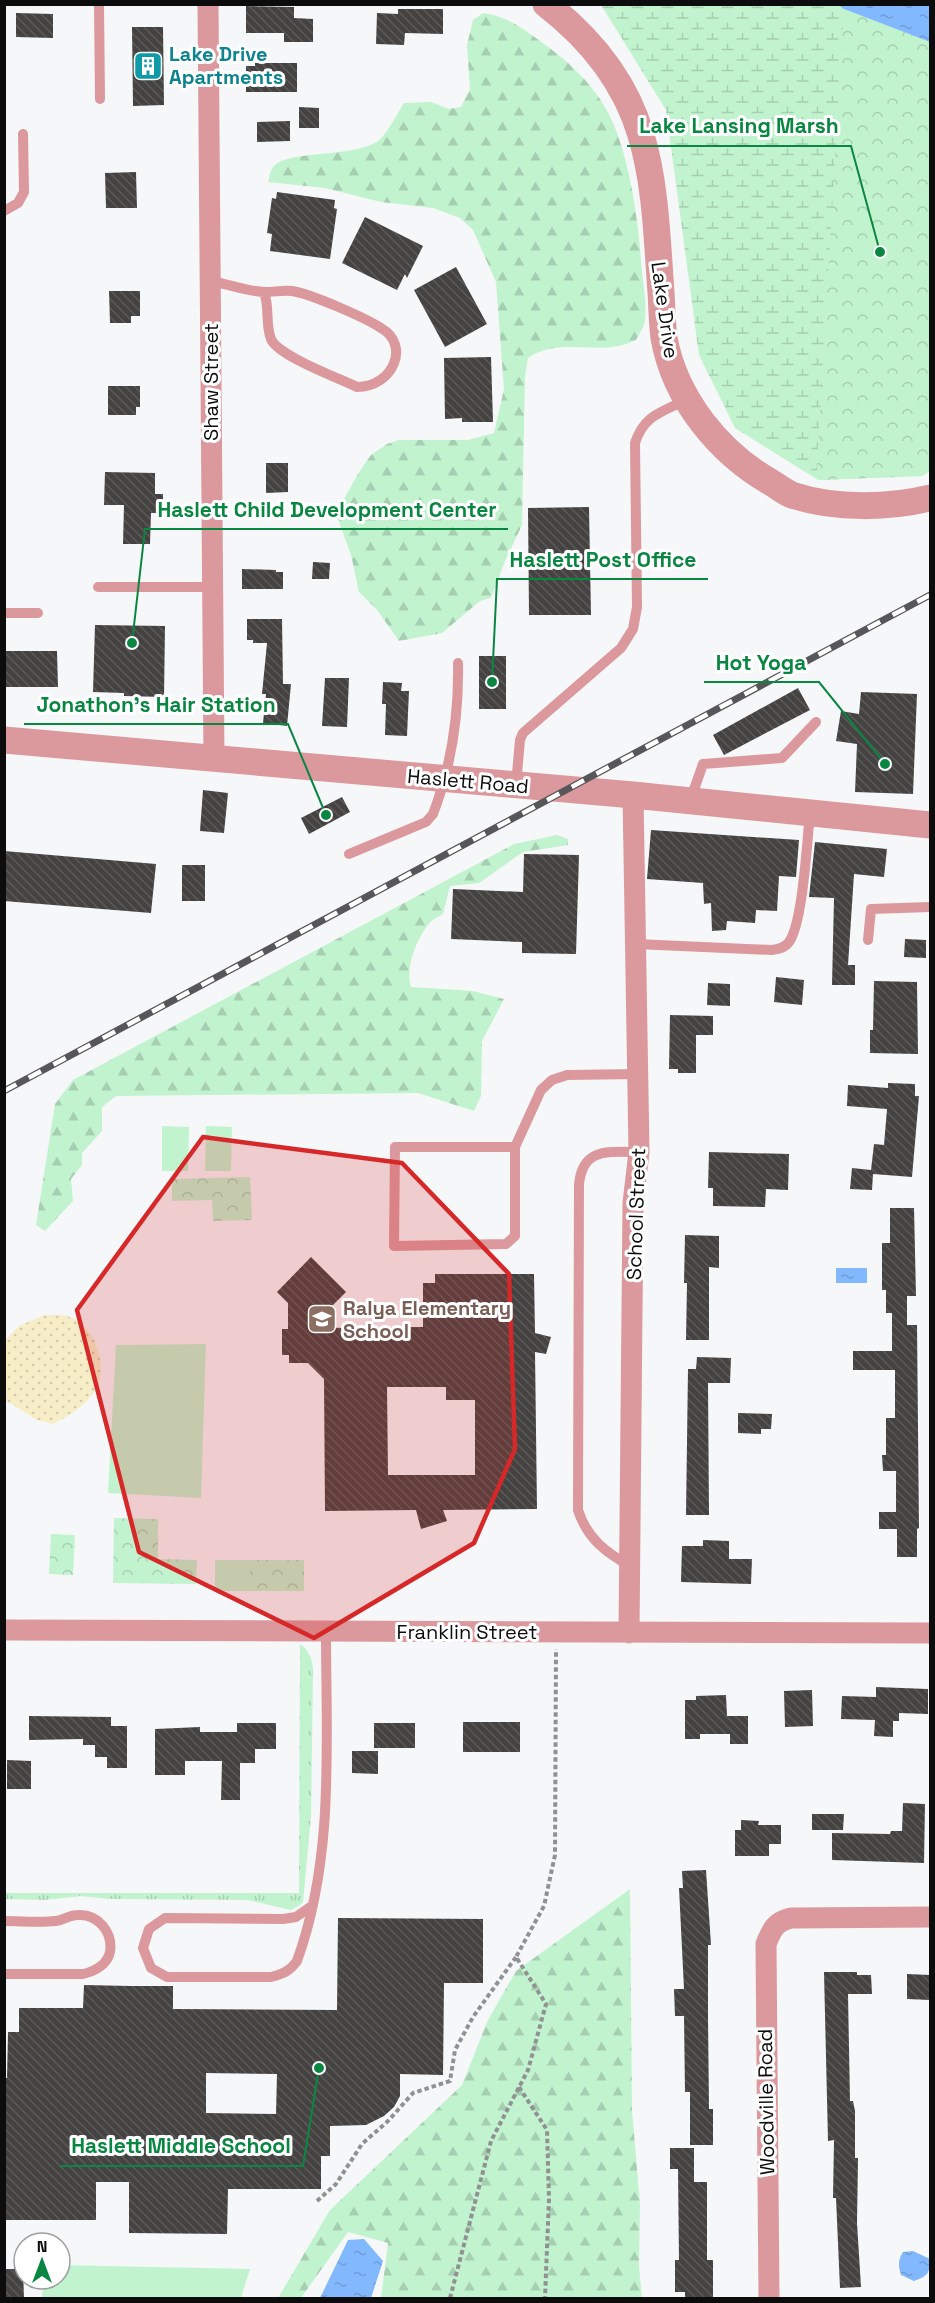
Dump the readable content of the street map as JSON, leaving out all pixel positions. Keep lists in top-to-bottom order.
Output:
{
  "streets": {
    "street": [
      "Lake Drive",
      "Shaw Street",
      "Haslett Road",
      "School Street",
      "Franklin Street",
      "Woodville Road"
    ]
  },
  "crossings": [
    ["Shaw Street", "Haslett Road"],
    ["Haslett Road", "School Street"],
    ["School Street", "Franklin Street"]
  ],
  "places": {
    "building": ["Lake Drive Apartments"],
    "other": [
      "Lake Lansing Marsh",
      "Haslett Child Development Center",
      "Haslett Post Office",
      "Hot Yoga",
      "Jonathon's Hair Station",
      "Haslett Middle School"
    ],
    "school or university": ["Ralya Elementary School"]
  },
  "north": "top"
}
